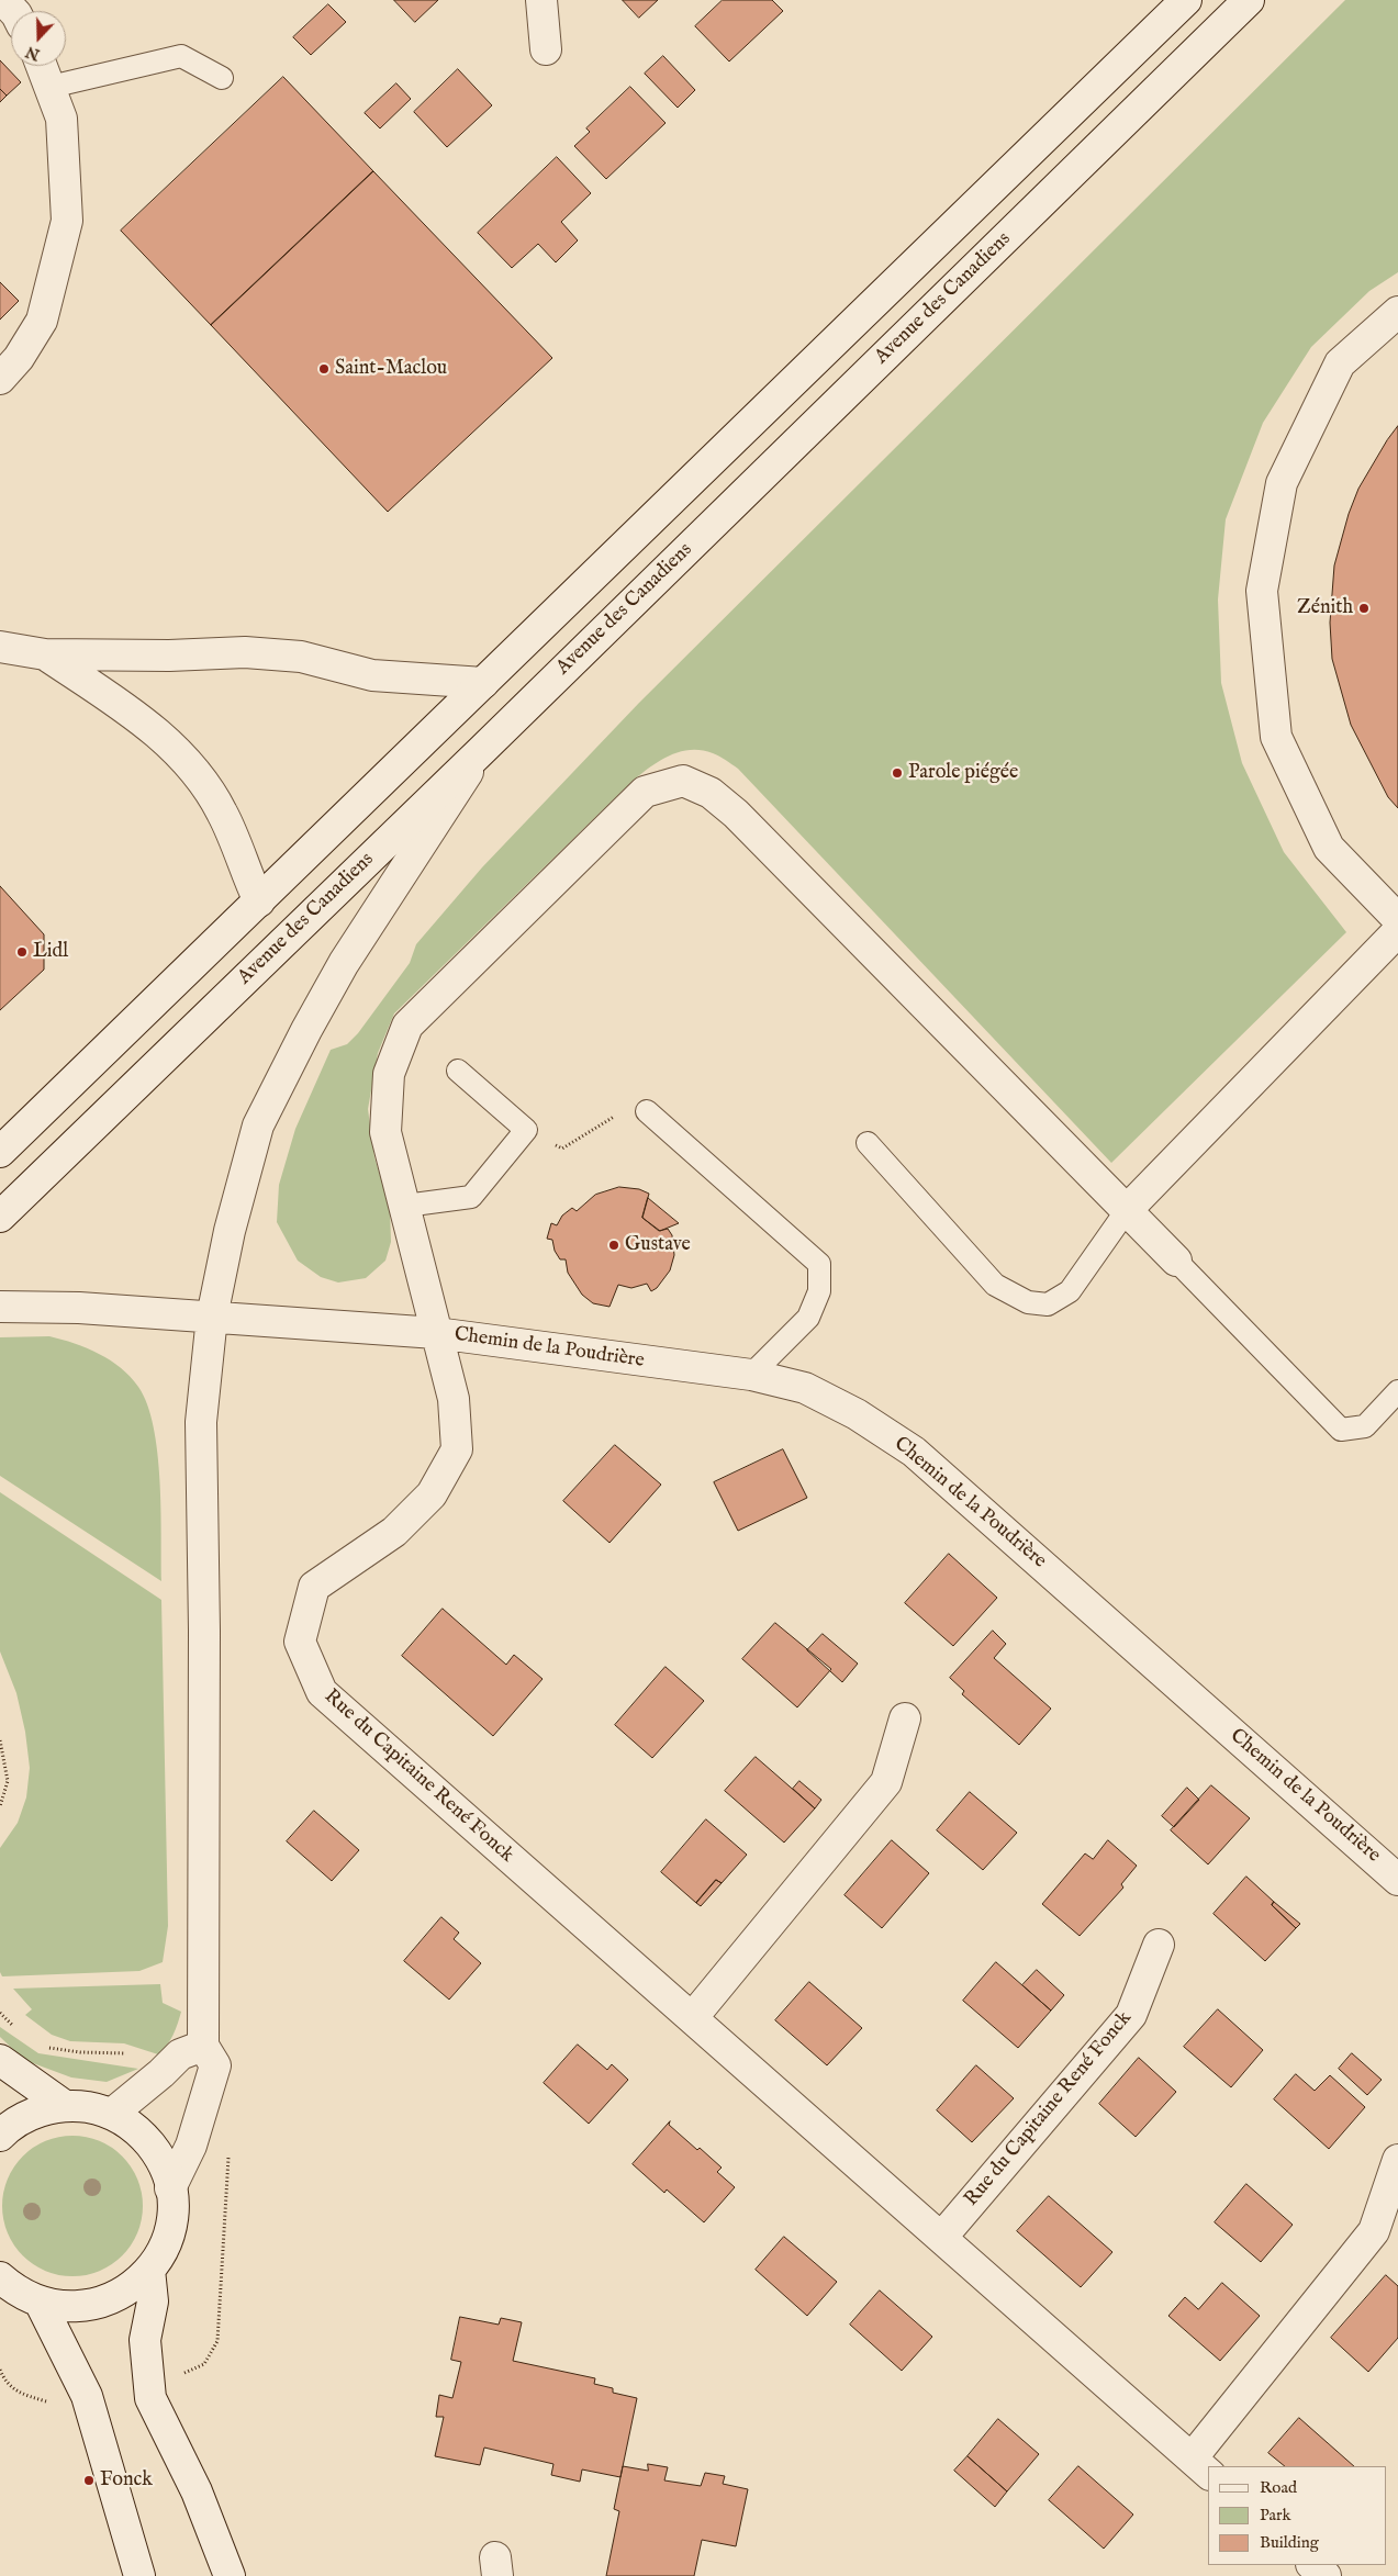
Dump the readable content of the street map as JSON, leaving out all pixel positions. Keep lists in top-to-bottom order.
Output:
{
  "streets": {
    "street": ["Avenue des Canadiens", "Chemin de la Poudrière", "Rue du Capitaine René Fonck"]
  },
  "crossings": [
    ["Chemin de la Poudrière", "Rue du Capitaine René Fonck"]
  ],
  "places": [
    "Saint-Maclou",
    "Zénith",
    "Parole piégée",
    "Lidl",
    "Gustave",
    "Fonck"
  ],
  "legend": ["Road", "Park", "Building"],
  "north": "bottom"
}
